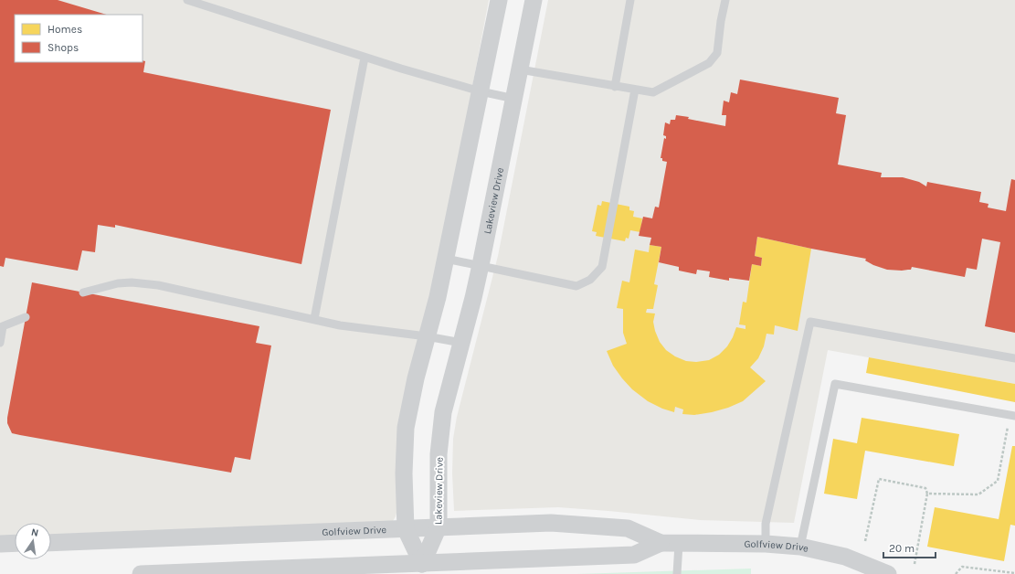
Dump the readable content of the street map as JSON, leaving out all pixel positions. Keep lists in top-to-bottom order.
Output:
{
  "streets": {
    "street": ["Lakeview Drive", "Golfview Drive"]
  },
  "crossings": [
    ["Lakeview Drive", "Golfview Drive"]
  ],
  "legend": ["Homes", "Shops"],
  "scale_bar": "20 m",
  "north": "top"
}
